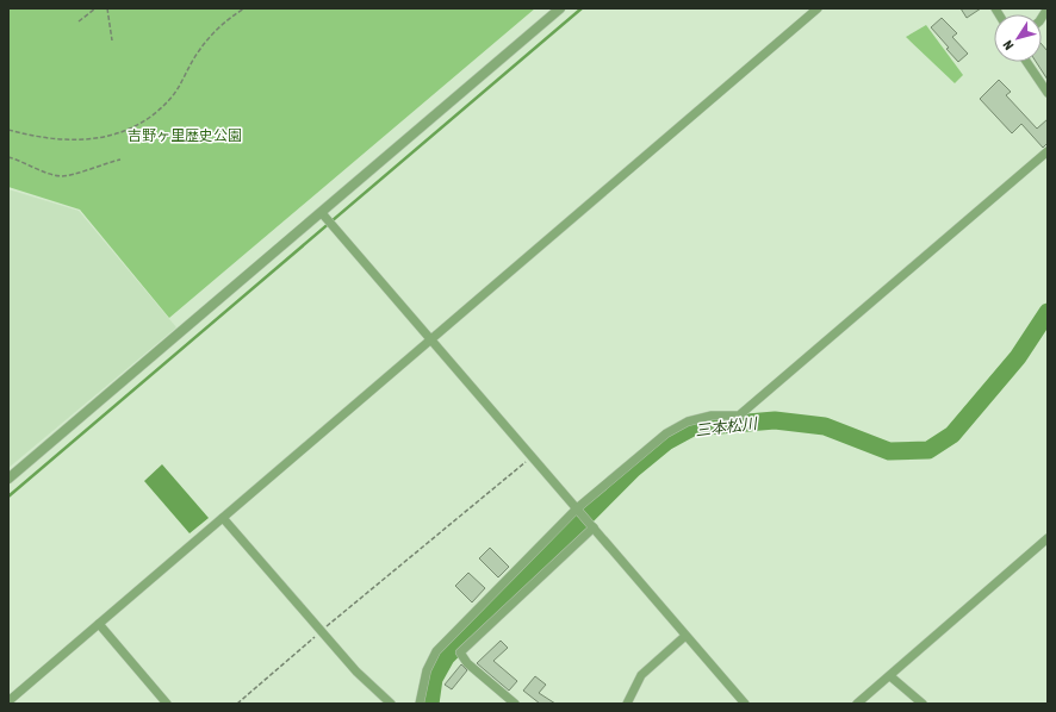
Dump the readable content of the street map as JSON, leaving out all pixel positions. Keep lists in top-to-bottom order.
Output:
{
  "water": ["三本松川"],
  "parks": ["吉野ヶ里歴史公園"],
  "north": "bottom left"
}
